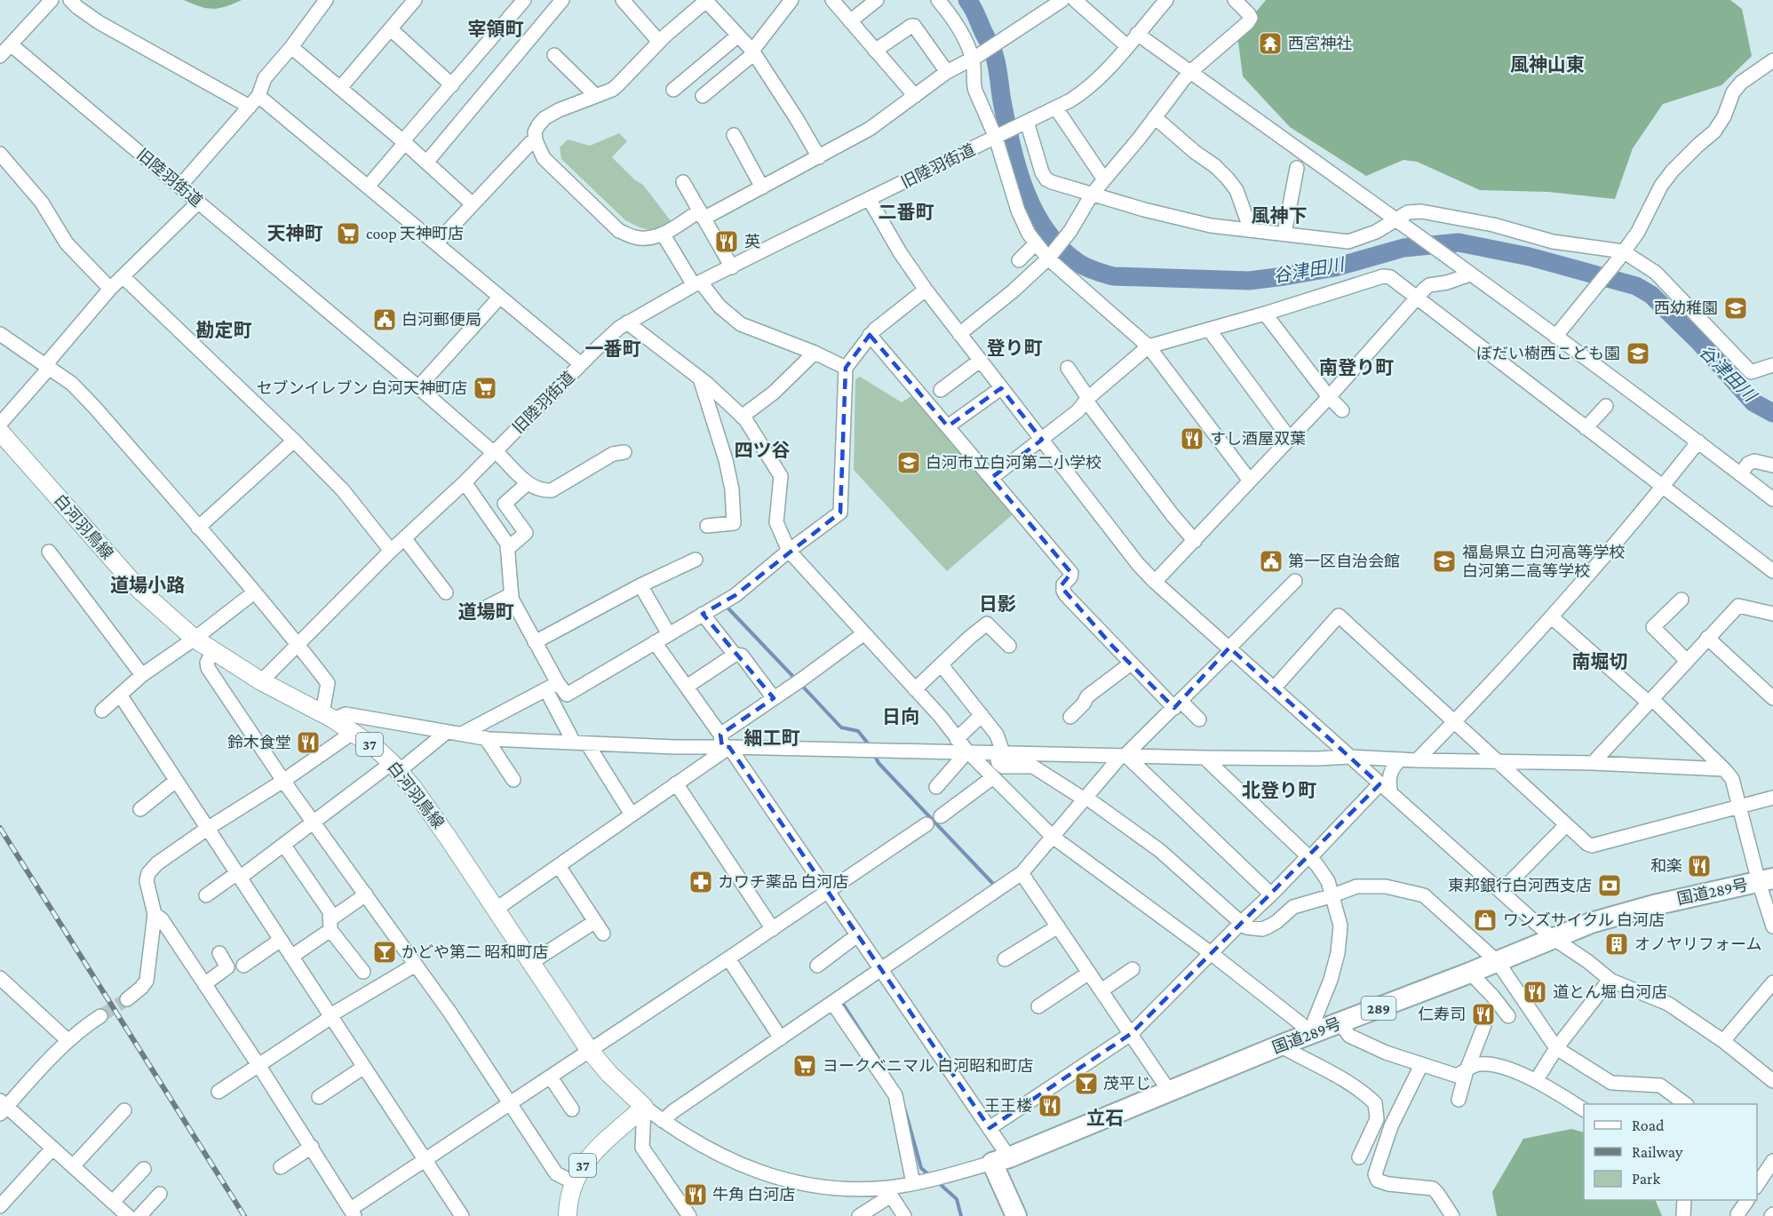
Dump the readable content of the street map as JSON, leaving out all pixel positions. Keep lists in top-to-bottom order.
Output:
{
  "streets": {
    "highway": ["国道289号", "289"],
    "main road": ["白河羽鳥線", "37"],
    "street": ["旧陸羽街道"]
  },
  "crossings": [
    ["白河羽鳥線", "37"]
  ],
  "districts": [
    "宰領町",
    "風神山東",
    "二番町",
    "風神下",
    "天神町",
    "勘定町",
    "登り町",
    "一番町",
    "南登り町",
    "四ツ谷",
    "道場小路",
    "日影",
    "道場町",
    "南堀切",
    "日向",
    "細工町",
    "北登り町",
    "立石"
  ],
  "water": ["谷津田川"],
  "places": {
    "temple": ["西宮神社"],
    "supermarket": ["coop 天神町店", "セブンイレブン 白河天神町店", "ヨークベニマル 白河昭和町店"],
    "restaurant": [
      "英",
      "すし酒屋双葉",
      "鈴木食堂",
      "和楽",
      "道とん堀 白河店",
      "仁寿司",
      "王王楼",
      "牛角 白河店"
    ],
    "school or university": [
      "西幼稚園",
      "ぼだい樹西こども園",
      "白河市立白河第二小学校",
      "福島県立 白河高等学校 白河第二高等学校"
    ],
    "public building": ["白河郵便局", "第一区自治会館"],
    "pharmacy": ["カワチ薬品 白河店"],
    "bank": ["東邦銀行白河西支店"],
    "shop": ["ワンズサイクル 白河店"],
    "building": ["オノヤリフォーム"],
    "bar": ["かどや第二 昭和町店", "茂平じ"]
  },
  "legend": ["Road", "Railway", "Park"]
}
